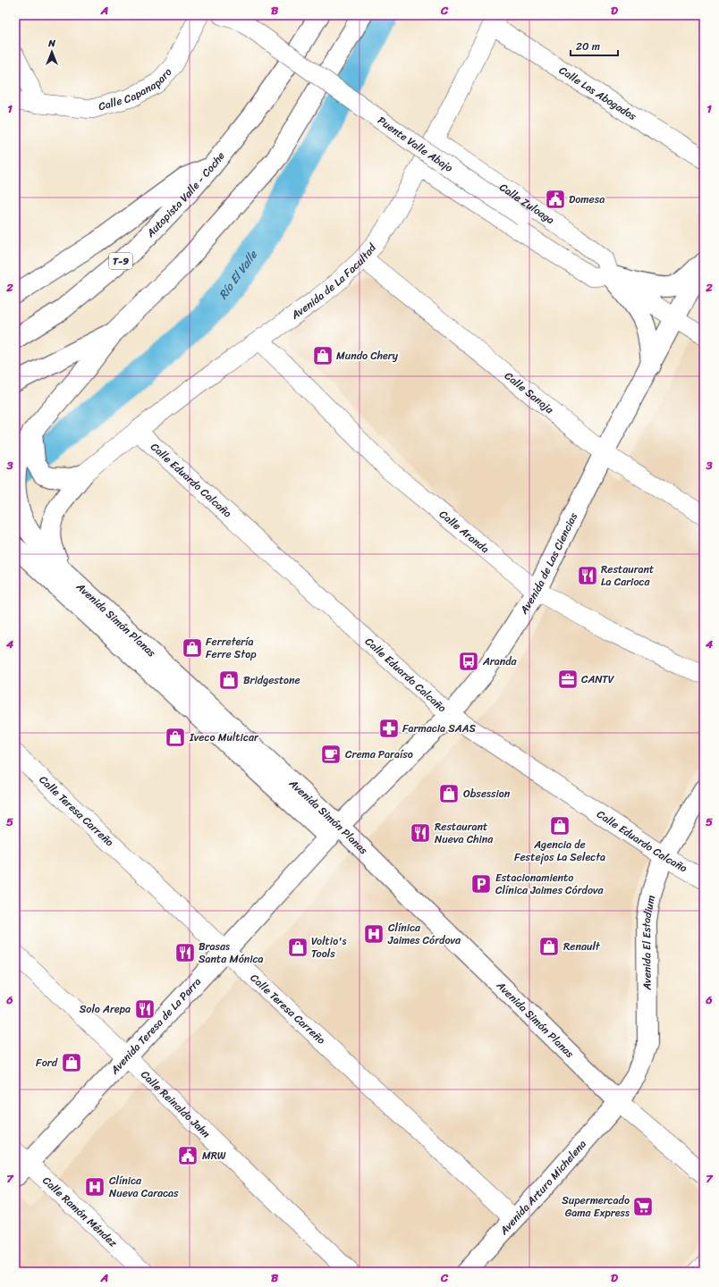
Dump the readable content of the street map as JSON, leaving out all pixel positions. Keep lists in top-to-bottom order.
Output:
{
  "streets": {
    "main road": [
      "Autopista Valle - Coche",
      "T-9",
      "Avenida de Las Ciencias",
      "Avenida Simón Planas",
      "Avenida El Estadium",
      "Avenida Teresa de La Parra",
      "Avenida Arturo Michelena"
    ],
    "street": [
      "Calle Capanaparo",
      "Calle Los Abogados",
      "Puente Valle Abajo",
      "Calle Zuloaga",
      "Avenida de La Facultad",
      "Calle Sanoja",
      "Calle Eduardo Calcaño",
      "Calle Aranda",
      "Calle Teresa Carreño",
      "Calle Reinaldo Jahn",
      "Calle Ramón Méndez"
    ]
  },
  "crossings": [
    ["Calle Los Abogados", "Avenida de La Facultad"],
    ["Puente Valle Abajo", "Calle Zuloaga"],
    ["Calle Zuloaga", "Avenida de La Facultad"],
    ["Avenida de La Facultad", "Calle Sanoja"],
    ["Avenida de La Facultad", "Calle Eduardo Calcaño"],
    ["Avenida de La Facultad", "Calle Aranda"],
    ["Calle Sanoja", "Avenida de Las Ciencias"],
    ["Calle Eduardo Calcaño", "Avenida de Las Ciencias"],
    ["Calle Eduardo Calcaño", "Avenida El Estadium"],
    ["Calle Aranda", "Avenida de Las Ciencias"],
    ["Avenida de Las Ciencias", "Avenida Simón Planas"],
    ["Avenida de Las Ciencias", "Avenida Teresa de La Parra"],
    ["Avenida Simón Planas", "Avenida El Estadium"],
    ["Avenida Simón Planas", "Avenida Teresa de La Parra"],
    ["Avenida Simón Planas", "Avenida Arturo Michelena"],
    ["Calle Teresa Carreño", "Avenida Teresa de La Parra"],
    ["Calle Teresa Carreño", "Avenida Arturo Michelena"],
    ["Avenida El Estadium", "Avenida Arturo Michelena"],
    ["Avenida Teresa de La Parra", "Calle Reinaldo Jahn"],
    ["Avenida Teresa de La Parra", "Calle Ramón Méndez"]
  ],
  "water": ["Río El Valle"],
  "places": {
    "public building": ["Domesa", "MRW"],
    "shop": [
      "Mundo Chery",
      "Ferretería Ferre Stop",
      "Bridgestone",
      "Iveco Multicar",
      "Obsession",
      "Agencia de Festejos La Selecta",
      "Renault",
      "Voltio's Tools",
      "Ford"
    ],
    "restaurant": [
      "Restaurant La Carioca",
      "Restaurant Nueva China",
      "Brasas Santa Mónica",
      "Solo Arepa"
    ],
    "bus stop": ["Aranda"],
    "office": ["CANTV"],
    "pharmacy": ["Farmacia SAAS"],
    "cafe": ["Crema Paraíso"],
    "parking": ["Estacionamiento Clínica Jaimes Córdova"],
    "hospital": ["Clínica Jaimes Córdova", "Clínica Nueva Caracas"],
    "supermarket": ["Supermercado Gama Express"]
  },
  "scale_bar": "20 m",
  "north": "top",
  "grid": {
    "columns": [
      "A",
      "B",
      "C",
      "D"
    ],
    "rows": [
      "1",
      "2",
      "3",
      "4",
      "5",
      "6",
      "7"
    ]
  }
}
